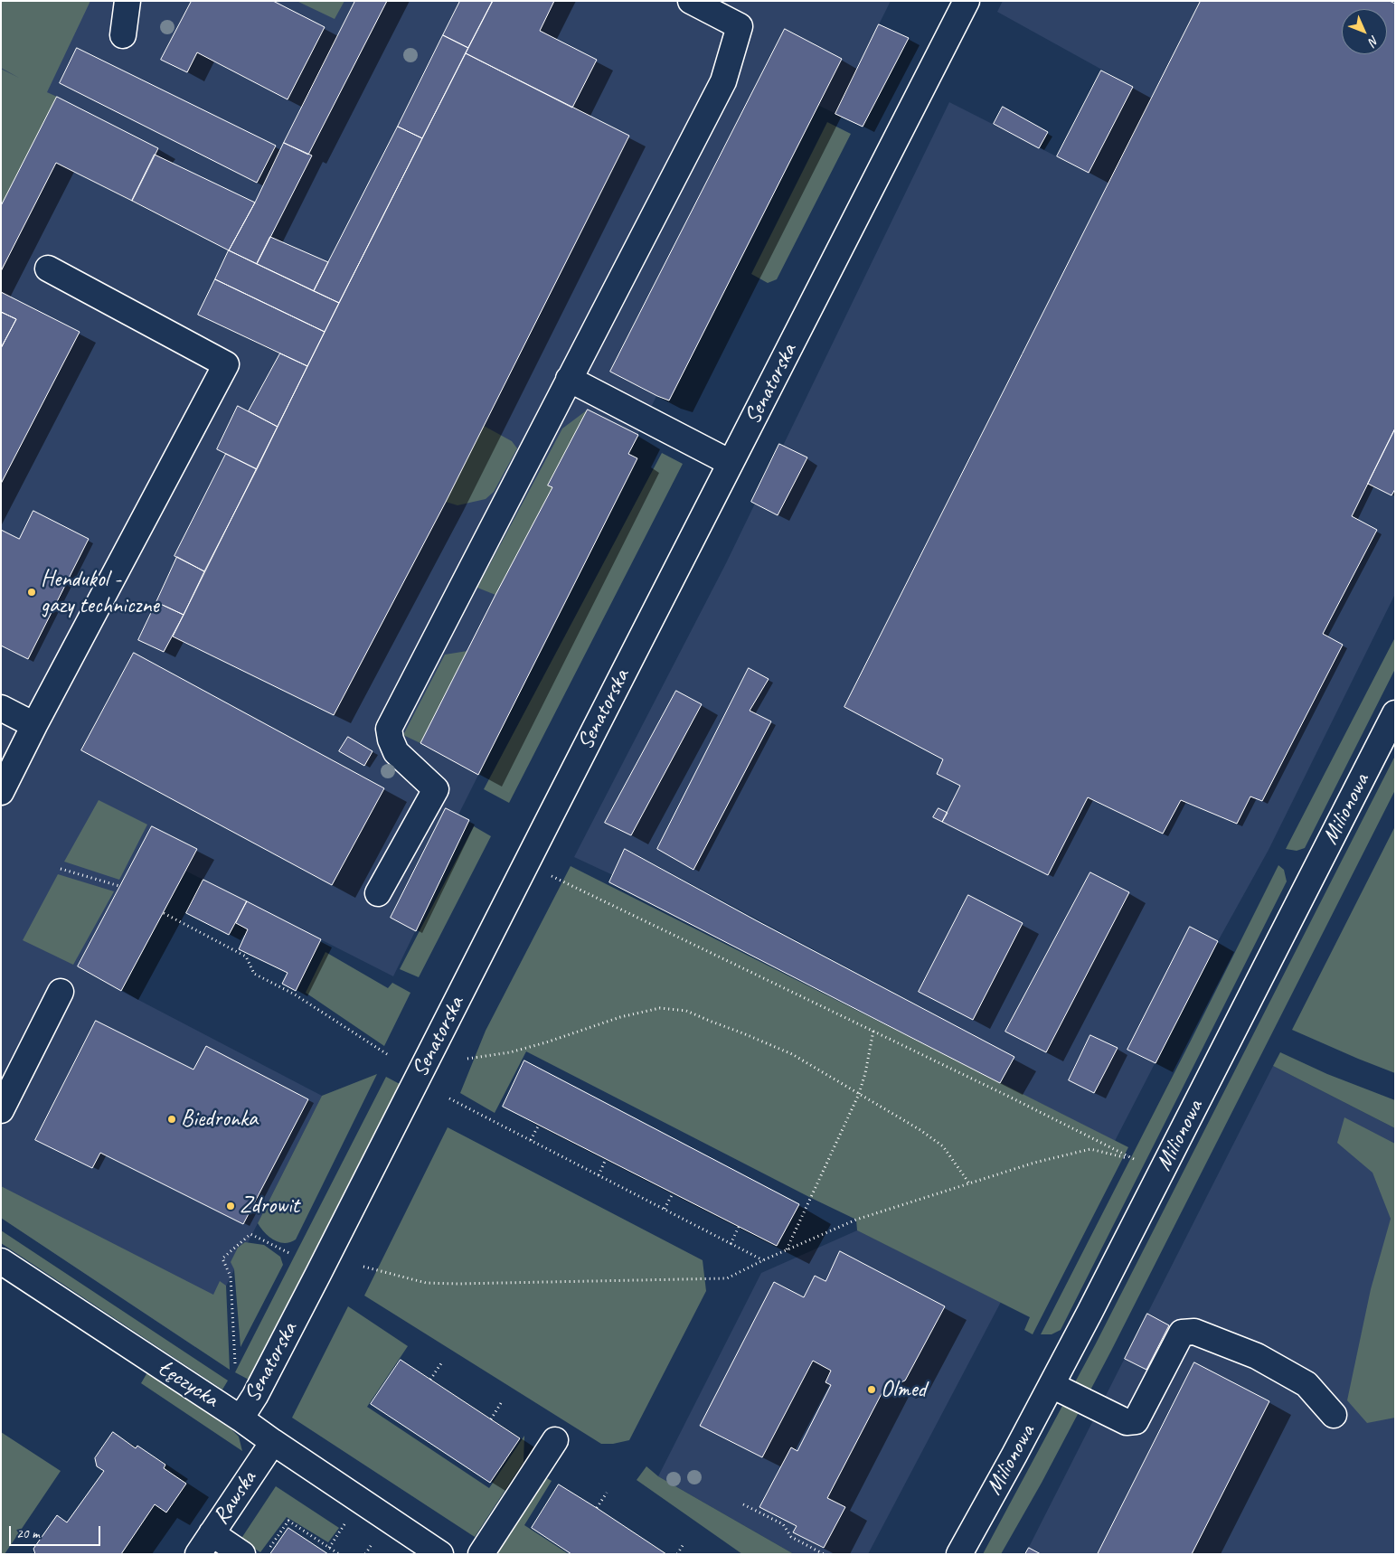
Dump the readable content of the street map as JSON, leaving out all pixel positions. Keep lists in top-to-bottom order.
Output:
{
  "streets": {
    "street": [
      "Senatorska",
      "Milionowa",
      "Łęczycka",
      "Rawska"
    ]
  },
  "crossings": [
    ["Senatorska", "Łęczycka"],
    ["Łęczycka", "Rawska"]
  ],
  "places": [
    "Hendukol - gazy techniczne",
    "Biedronka",
    "Zdrowit",
    "Olmed"
  ],
  "scale_bar": "20 m",
  "north": "bottom right"
}
